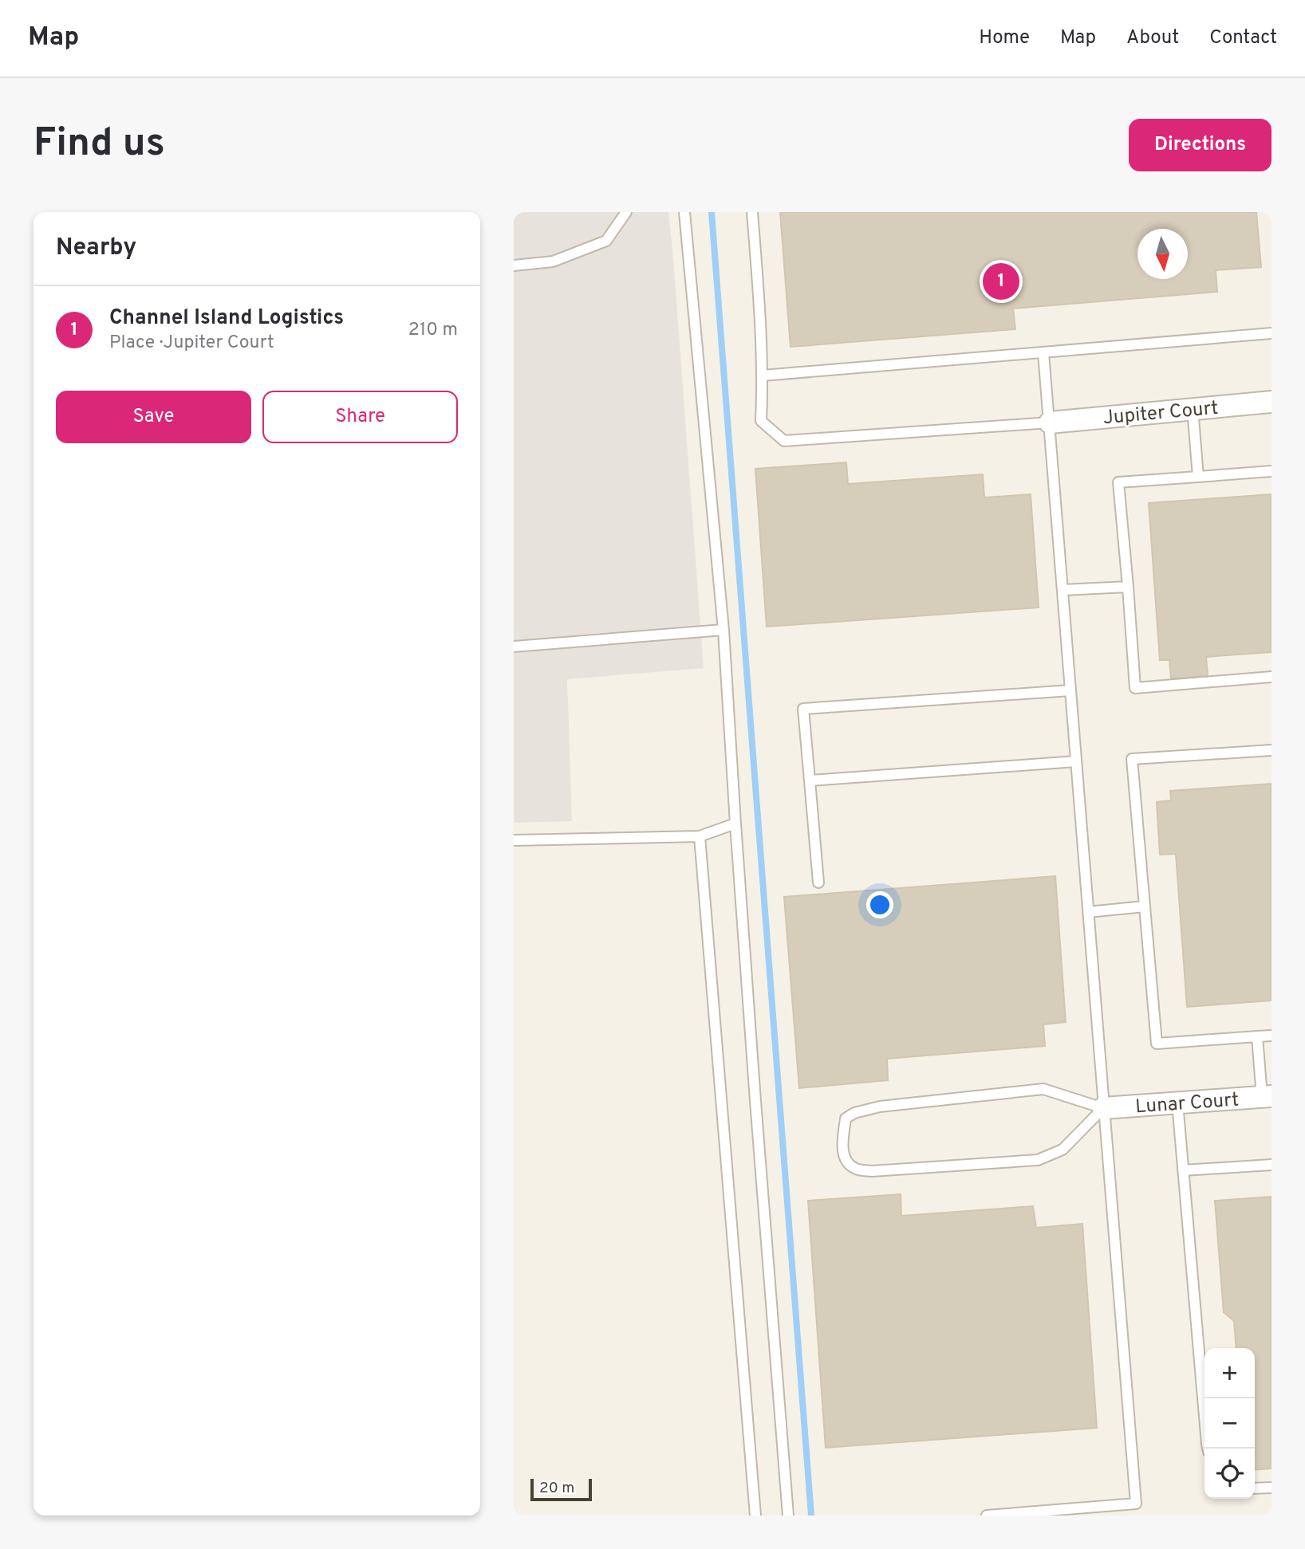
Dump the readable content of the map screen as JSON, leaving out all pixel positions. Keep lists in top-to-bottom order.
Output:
{
  "streets": {
    "street": ["Jupiter Court", "Lunar Court"]
  },
  "scale_bar": "20 m",
  "north": "bottom",
  "page": {
    "header": "Map",
    "nav": [
      "Home",
      "Map",
      "About",
      "Contact"
    ],
    "buttons": [
      "Directions",
      ["Save", "Share"]
    ],
    "title": "Find us",
    "heading": "Nearby",
    "pins": "1",
    "list": [
      {
        "mark": "1",
        "name": "Channel Island Logistics",
        "note": "Place · Jupiter Court",
        "value": "210 m"
      }
    ],
    "map_buttons": ["+", "−"],
    "scale": "20 m"
  }
}
